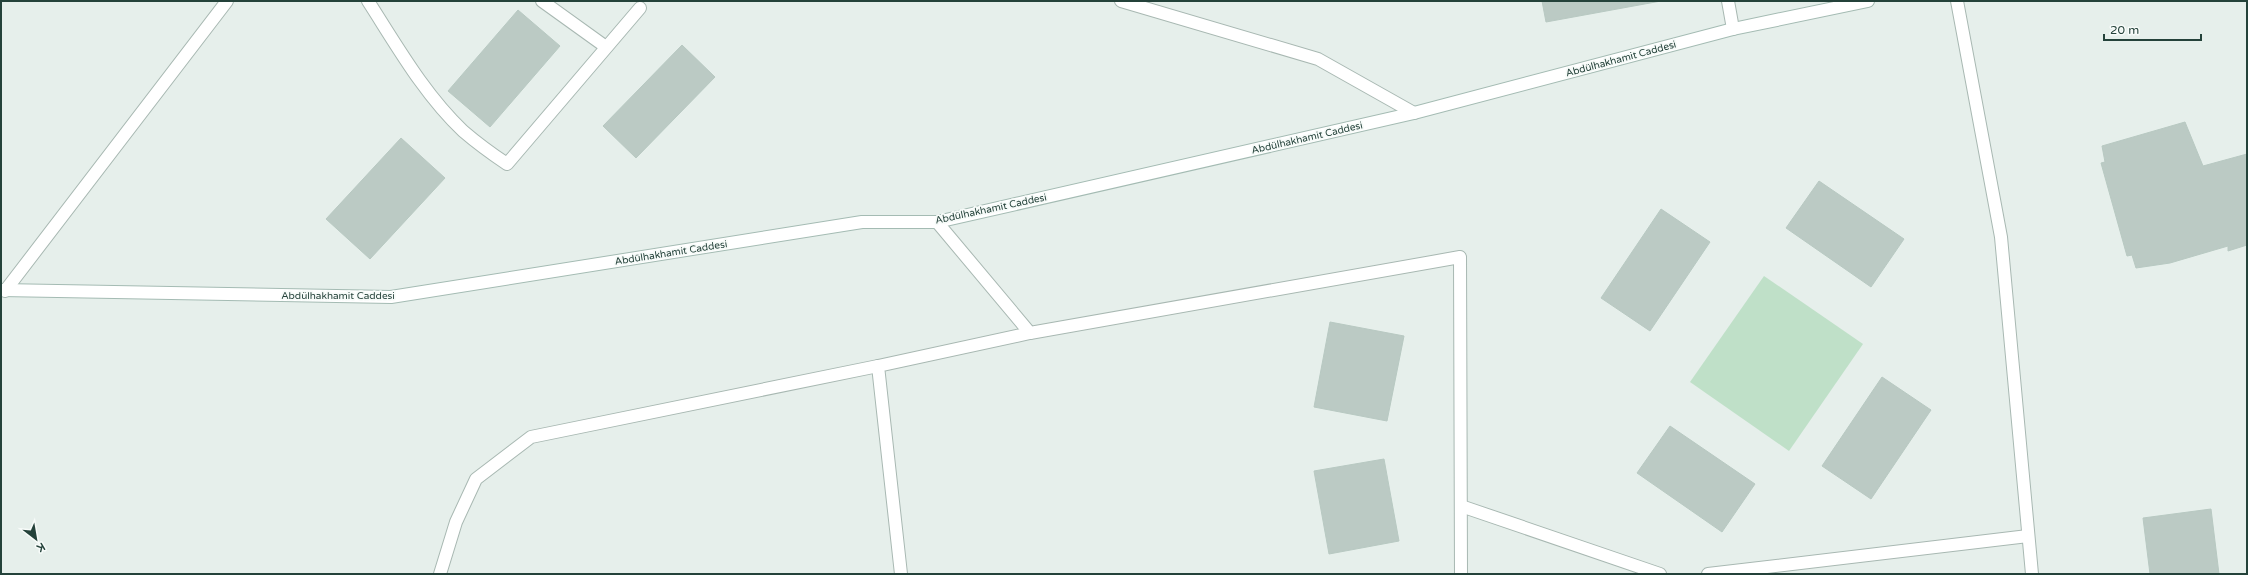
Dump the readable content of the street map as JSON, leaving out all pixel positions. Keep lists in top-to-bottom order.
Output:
{
  "streets": {
    "street": ["Abdülhakhamit Caddesi"]
  },
  "scale_bar": "20 m",
  "north": "bottom right"
}
